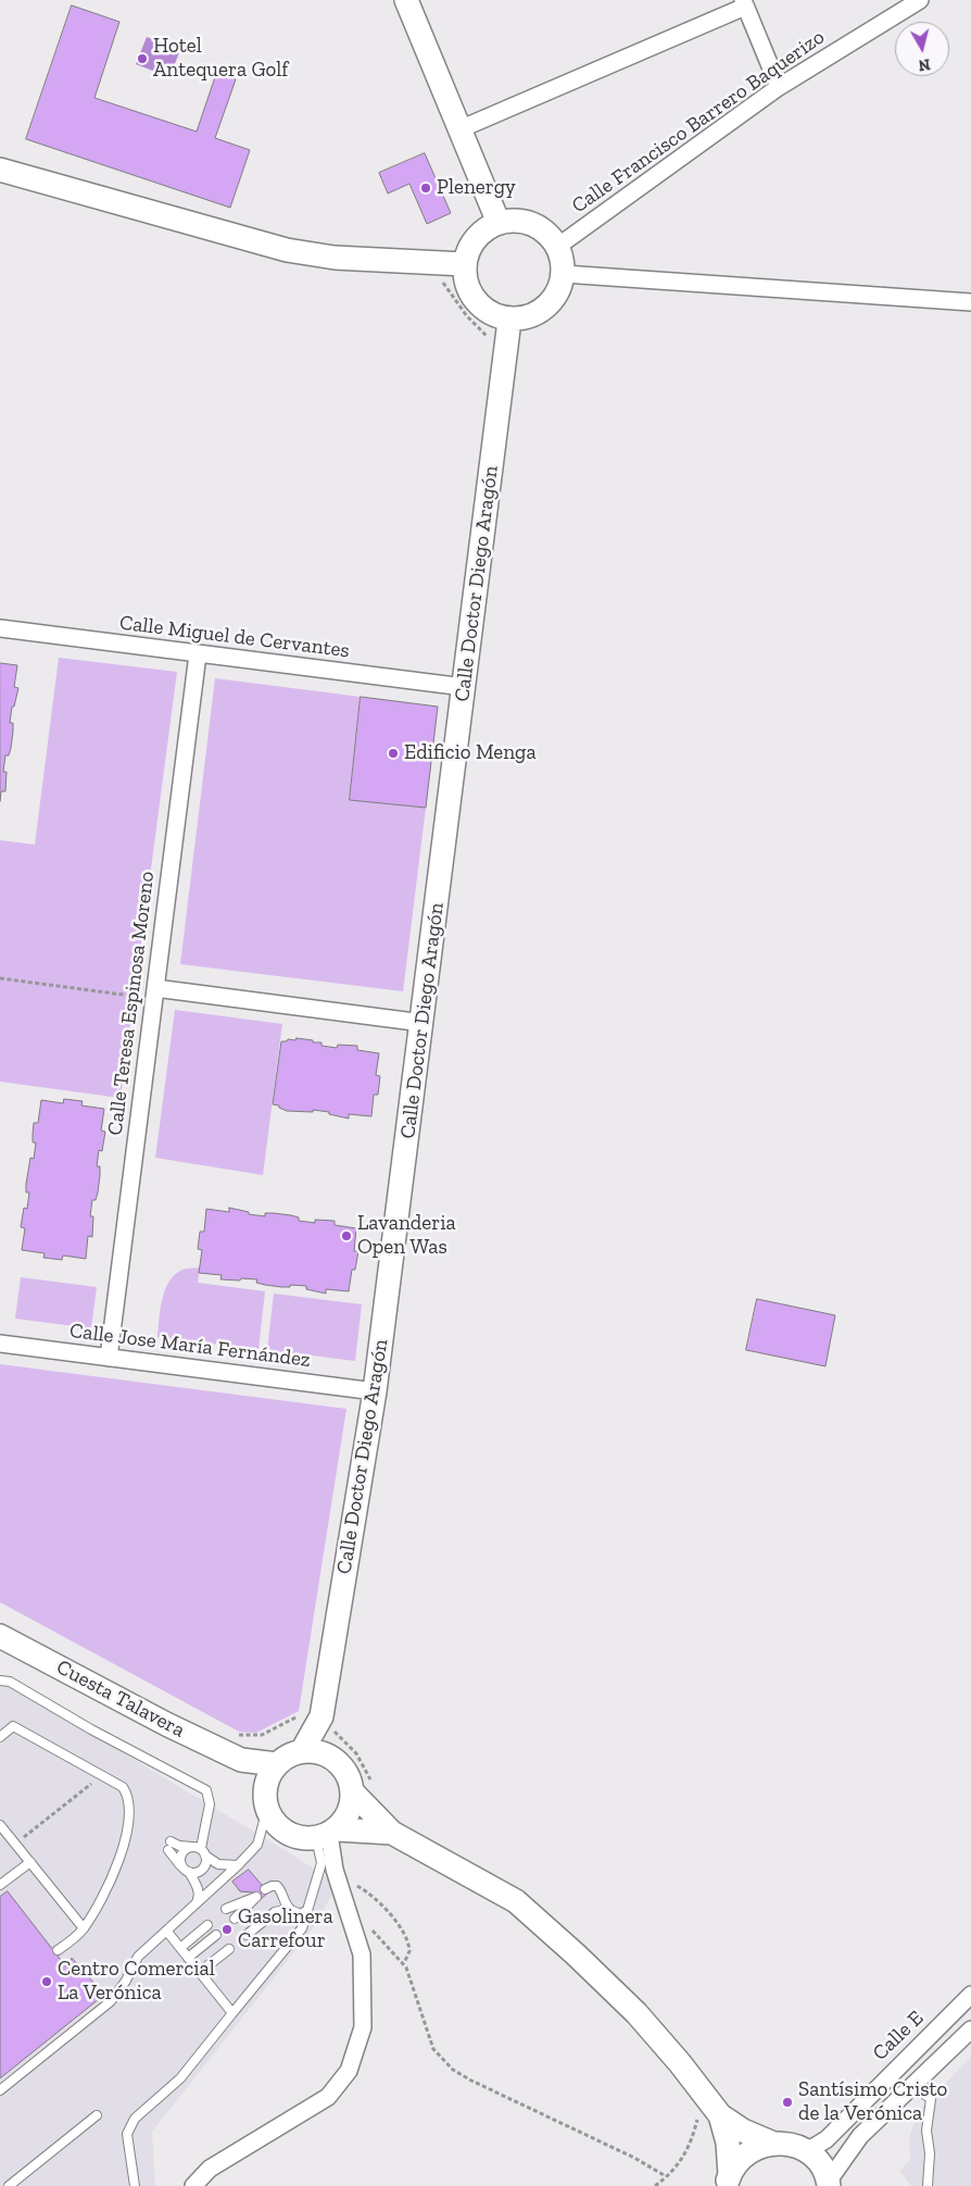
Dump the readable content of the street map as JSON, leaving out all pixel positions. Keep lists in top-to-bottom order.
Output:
{
  "streets": {
    "street": [
      "Calle Francisco Barrero Baquerizo",
      "Calle Doctor Diego Aragón",
      "Calle Miguel de Cervantes",
      "Calle Teresa Espinosa Moreno",
      "Calle Jose María Fernández",
      "Cuesta Talavera",
      "Calle E"
    ]
  },
  "crossings": [
    ["Calle Francisco Barrero Baquerizo", "Calle Doctor Diego Aragón"],
    ["Calle Doctor Diego Aragón", "Calle Miguel de Cervantes"],
    ["Calle Doctor Diego Aragón", "Calle Jose María Fernández"],
    ["Calle Doctor Diego Aragón", "Cuesta Talavera"],
    ["Calle Miguel de Cervantes", "Calle Teresa Espinosa Moreno"],
    ["Calle Teresa Espinosa Moreno", "Calle Jose María Fernández"]
  ],
  "places": [
    "Hotel Antequera Golf",
    "Plenergy",
    "Edificio Menga",
    "Lavanderia Open Was",
    "Gasolinera Carrefour",
    "Centro Comercial La Verónica",
    "Santísimo Cristo de la Verónica"
  ],
  "north": "bottom"
}
